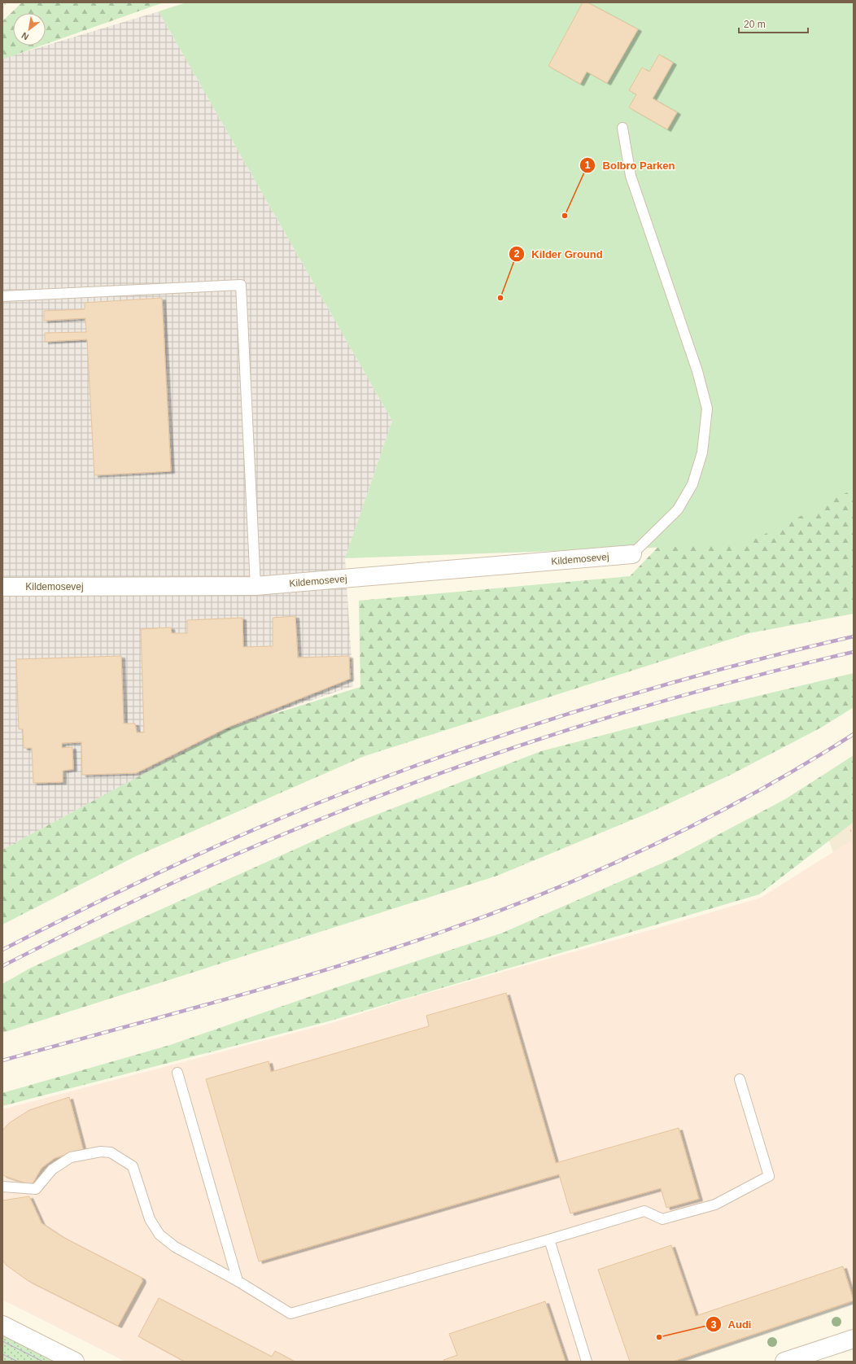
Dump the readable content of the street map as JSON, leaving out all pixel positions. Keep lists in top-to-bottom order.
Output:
{
  "streets": {
    "street": ["Kildemosevej"]
  },
  "places": ["Bolbro Parken", "Kilder Ground", "Audi"],
  "scale_bar": "20 m",
  "north": "bottom left"
}
